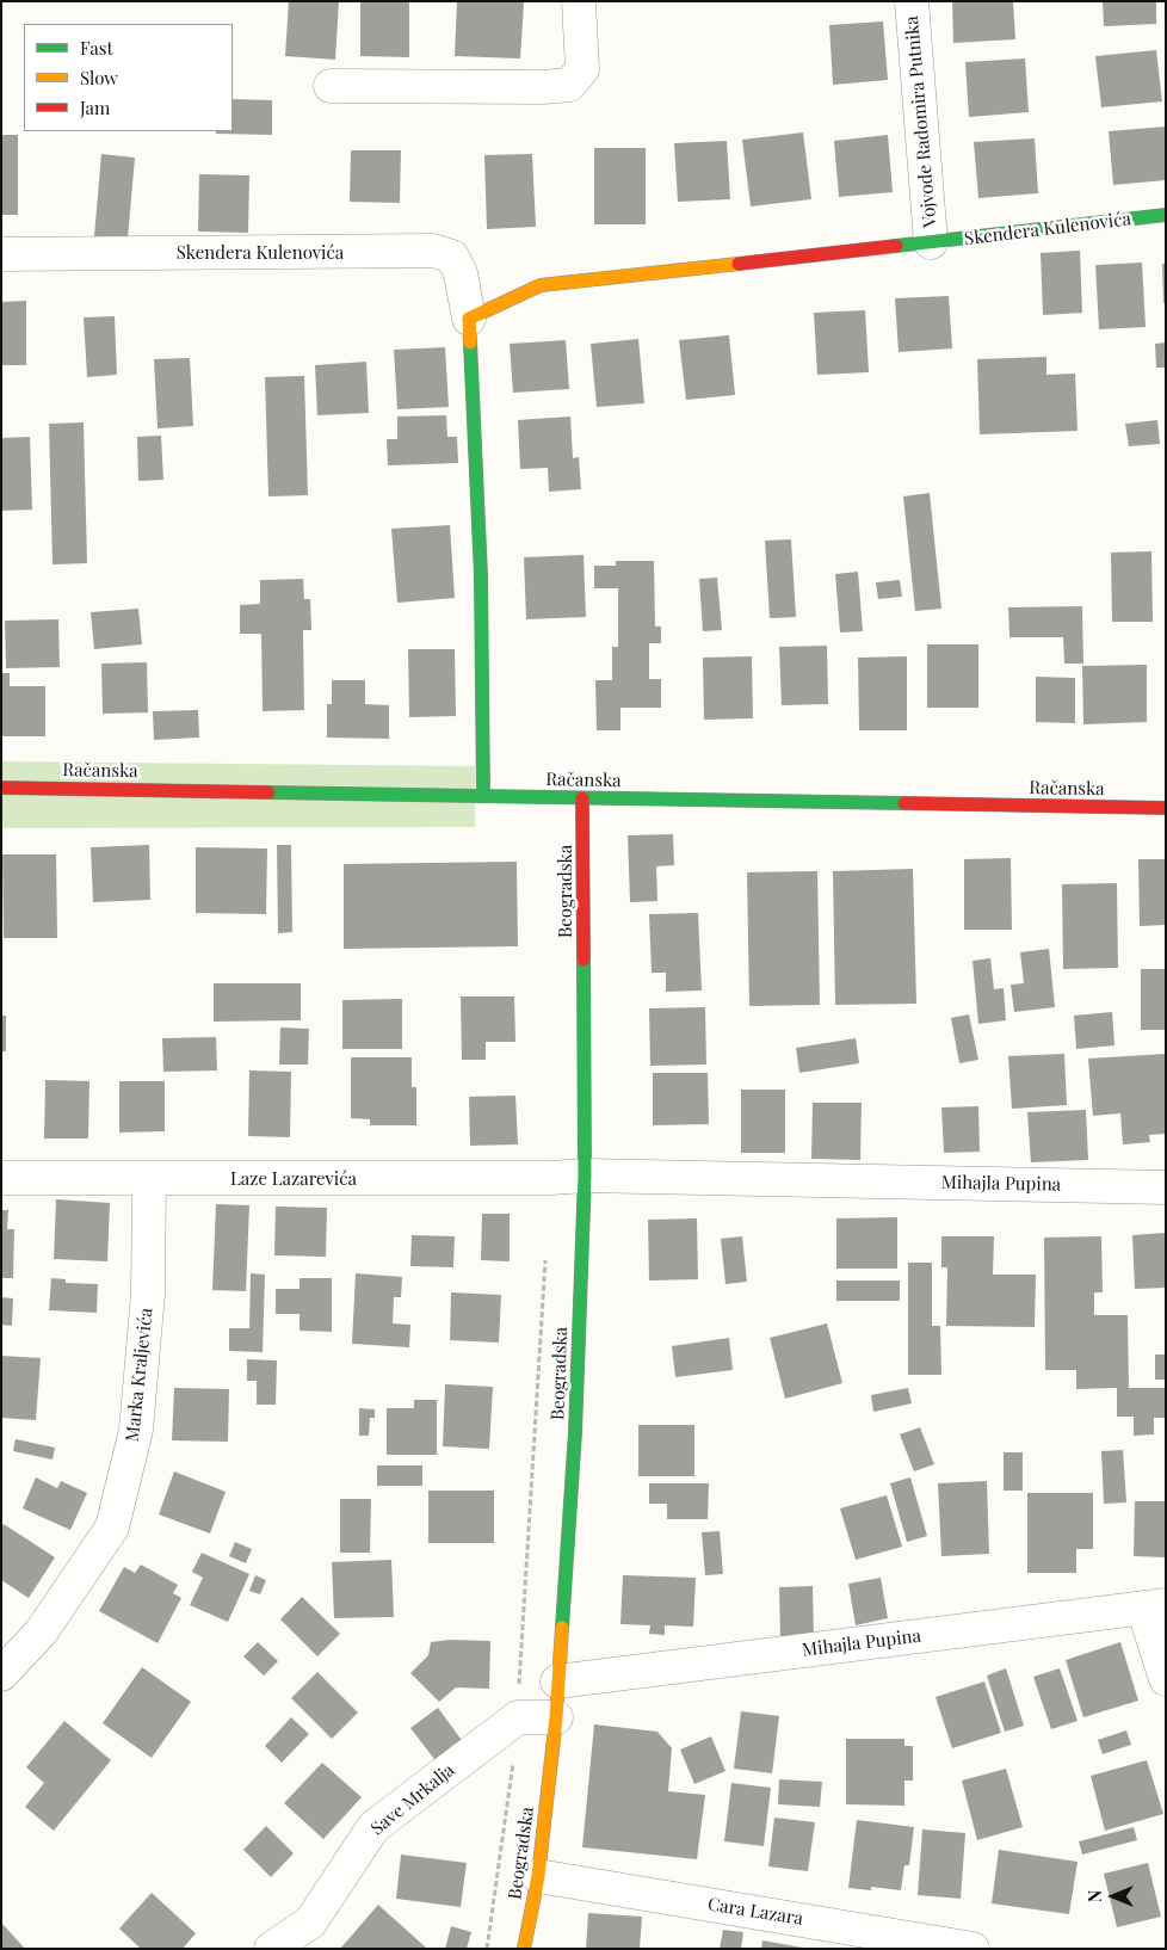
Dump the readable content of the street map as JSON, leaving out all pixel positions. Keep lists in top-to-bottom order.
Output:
{
  "streets": {
    "street": [
      "Vojvode Radomira Putnika",
      "Skendera Kulenovića",
      "Račanska",
      "Beogradska",
      "Laze Lazarevića",
      "Mihajla Pupina",
      "Marka Kraljevića",
      "Save Mrkalja",
      "Cara Lazara"
    ]
  },
  "crossings": [
    ["Vojvode Radomira Putnika", "Skendera Kulenovića"],
    ["Račanska", "Beogradska"],
    ["Beogradska", "Laze Lazarevića"],
    ["Beogradska", "Mihajla Pupina"],
    ["Beogradska", "Cara Lazara"],
    ["Laze Lazarevića", "Mihajla Pupina"],
    ["Laze Lazarevića", "Marka Kraljevića"]
  ],
  "legend": ["Fast", "Slow", "Jam"],
  "north": "left"
}
